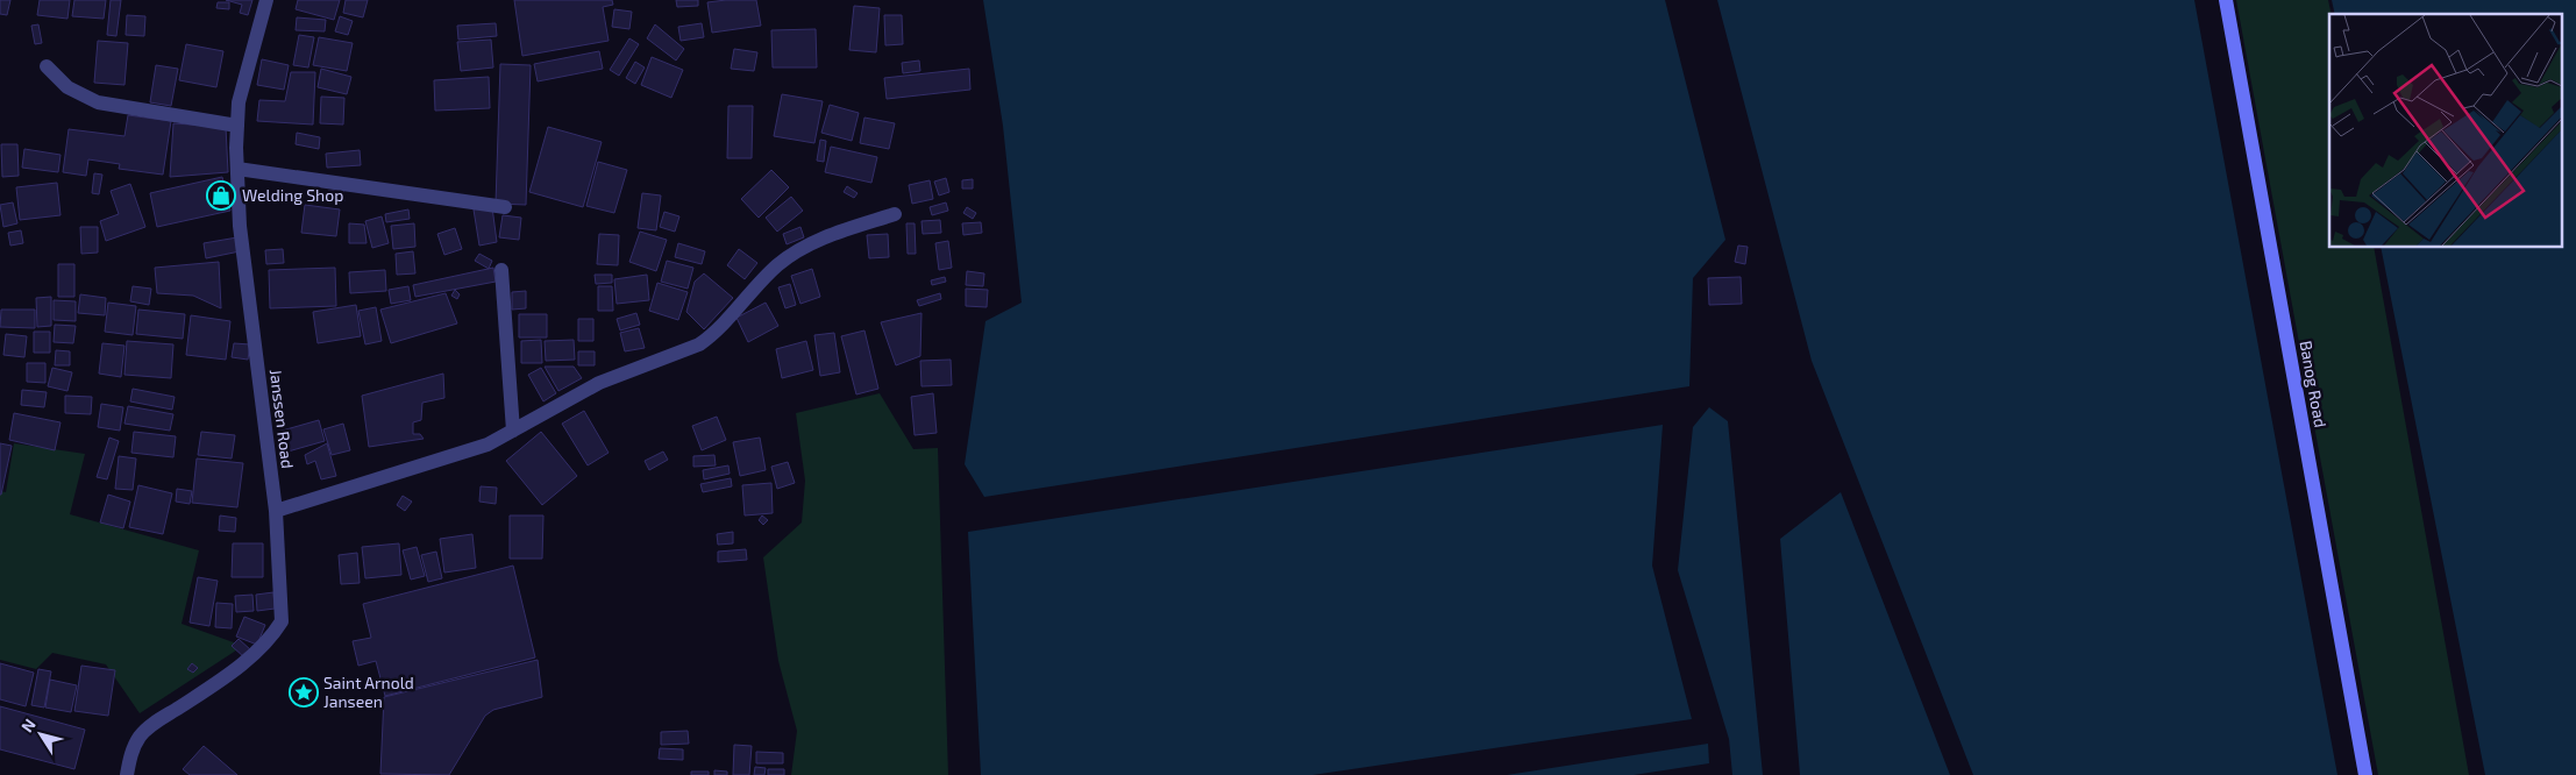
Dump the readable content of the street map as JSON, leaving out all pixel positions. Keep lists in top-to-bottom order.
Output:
{
  "streets": {
    "street": ["Banog Road", "Janssen Road"]
  },
  "places": {
    "shop": ["Welding Shop"],
    "place": ["Saint Arnold Janseen"]
  },
  "north": "top left"
}
